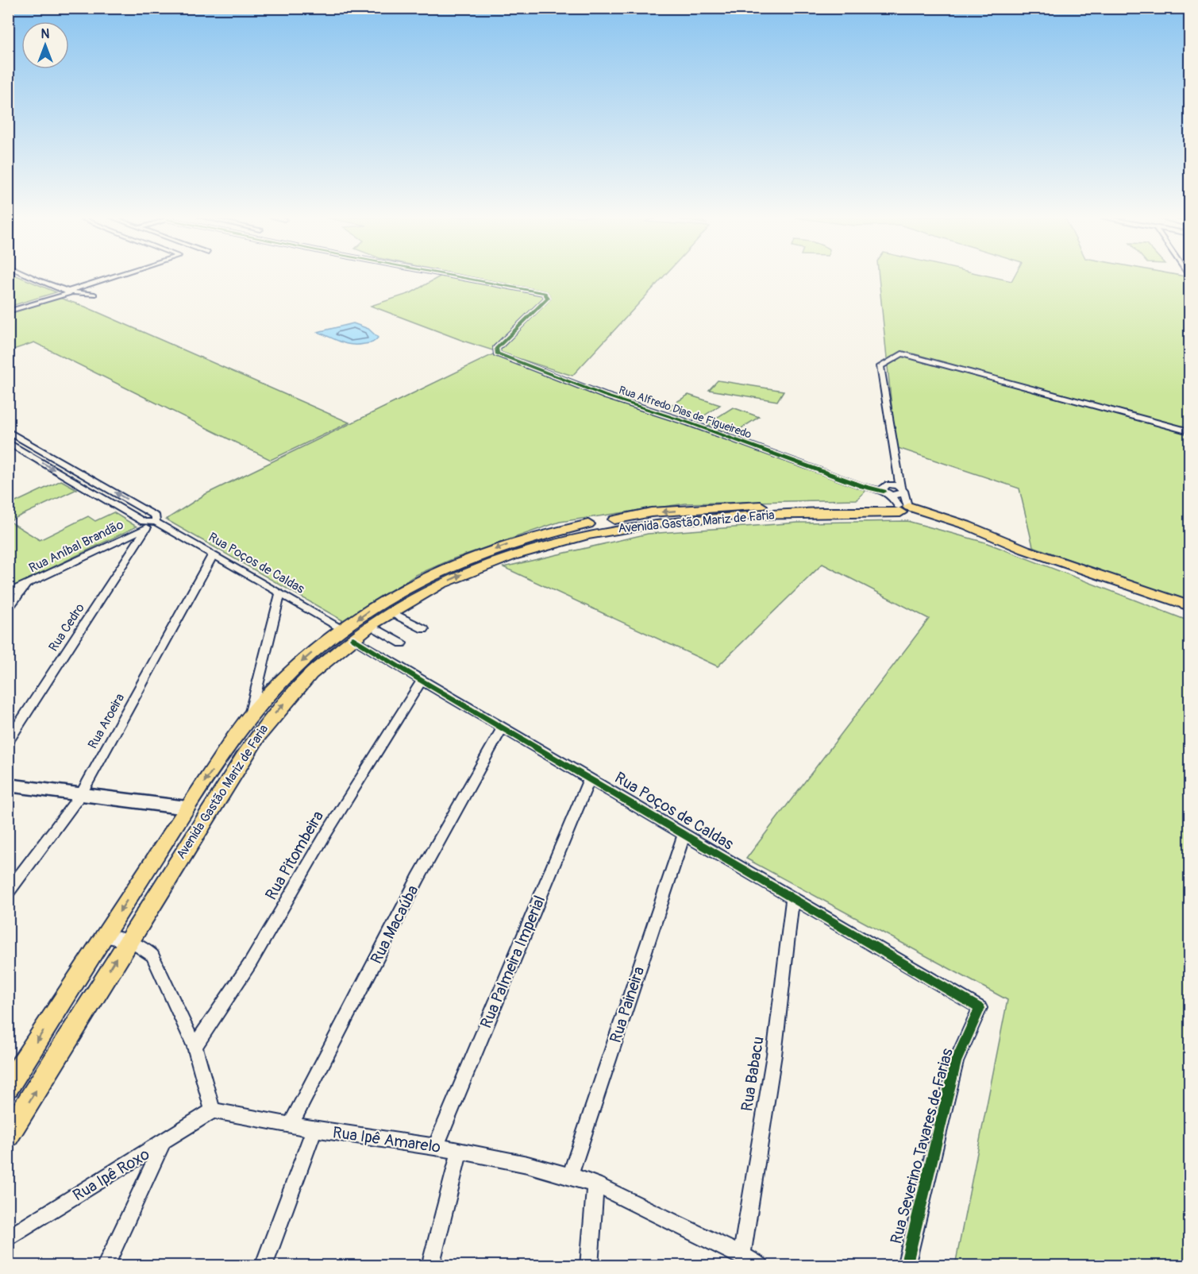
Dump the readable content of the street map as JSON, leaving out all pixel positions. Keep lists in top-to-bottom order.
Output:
{
  "streets": {
    "main road": ["Avenida Gastão Mariz de Faria"],
    "street": [
      "Rua Alfredo Dias de Figueiredo",
      "Rua Aníbal Brandão",
      "Rua Poços de Caldas",
      "Rua Cedro",
      "Rua Aroeira",
      "Rua Pitombeira",
      "Rua Macaúba",
      "Rua Palmeira Imperial",
      "Rua Paineira",
      "Rua Babacu",
      "Rua Ipê Amarelo",
      "Rua Severino Tavares de Farias",
      "Rua Ipê Roxo"
    ]
  },
  "crossings": [
    ["Avenida Gastão Mariz de Faria", "Rua Poços de Caldas"],
    ["Rua Aníbal Brandão", "Rua Poços de Caldas"],
    ["Rua Aníbal Brandão", "Rua Cedro"],
    ["Rua Poços de Caldas", "Rua Aroeira"],
    ["Rua Poços de Caldas", "Rua Pitombeira"],
    ["Rua Poços de Caldas", "Rua Macaúba"],
    ["Rua Poços de Caldas", "Rua Palmeira Imperial"],
    ["Rua Poços de Caldas", "Rua Paineira"],
    ["Rua Poços de Caldas", "Rua Babacu"],
    ["Rua Poços de Caldas", "Rua Severino Tavares de Farias"],
    ["Rua Macaúba", "Rua Ipê Amarelo"],
    ["Rua Palmeira Imperial", "Rua Ipê Amarelo"],
    ["Rua Paineira", "Rua Ipê Amarelo"],
    ["Rua Babacu", "Rua Ipê Amarelo"],
    ["Rua Ipê Amarelo", "Rua Ipê Roxo"]
  ],
  "north": "top"
}
